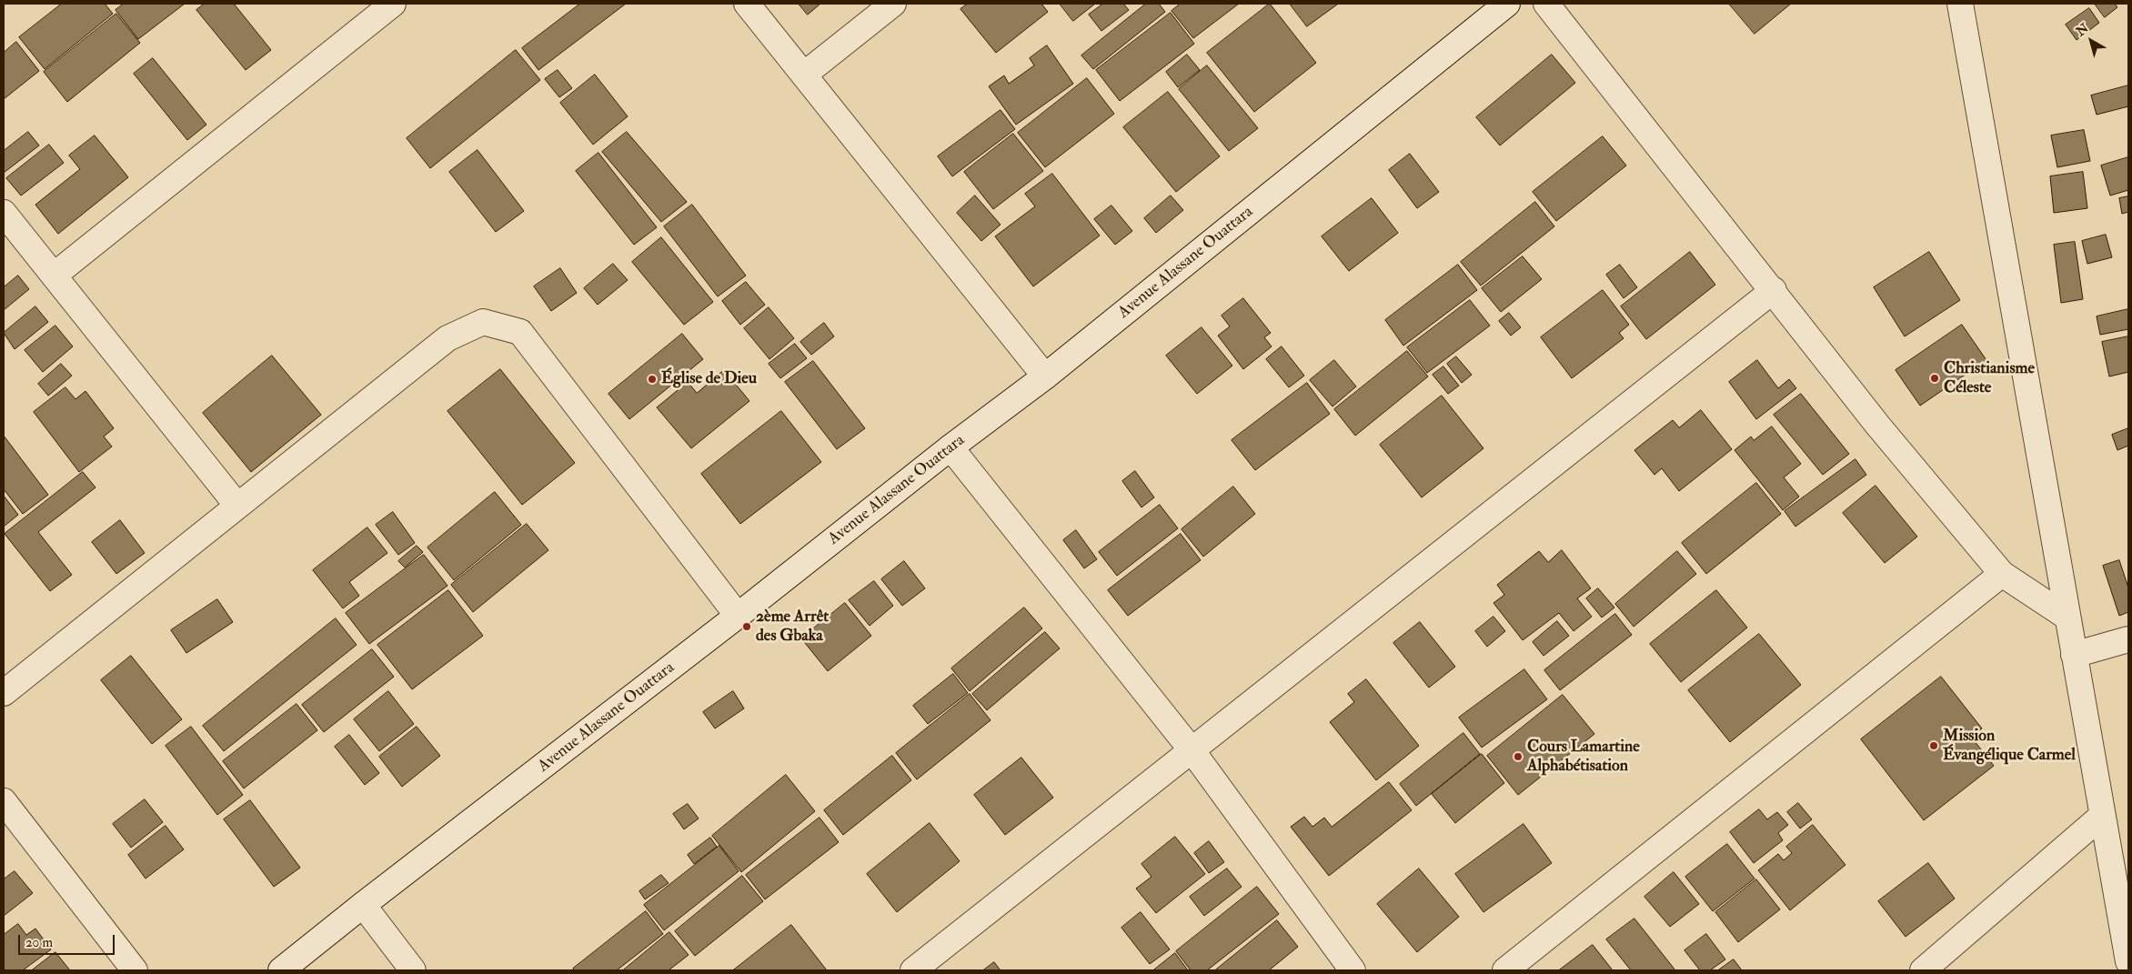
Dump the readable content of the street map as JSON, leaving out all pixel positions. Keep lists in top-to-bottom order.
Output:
{
  "streets": {
    "street": ["Avenue Alassane Ouattara"]
  },
  "places": [
    "Christianisme Céleste",
    "Église de Dieu",
    "2ème Arrêt des Gbaka",
    "Mission Évangélique Carmel",
    "Cours Lamartine Alphabétisation"
  ],
  "scale_bar": "20 m",
  "north": "top left"
}
